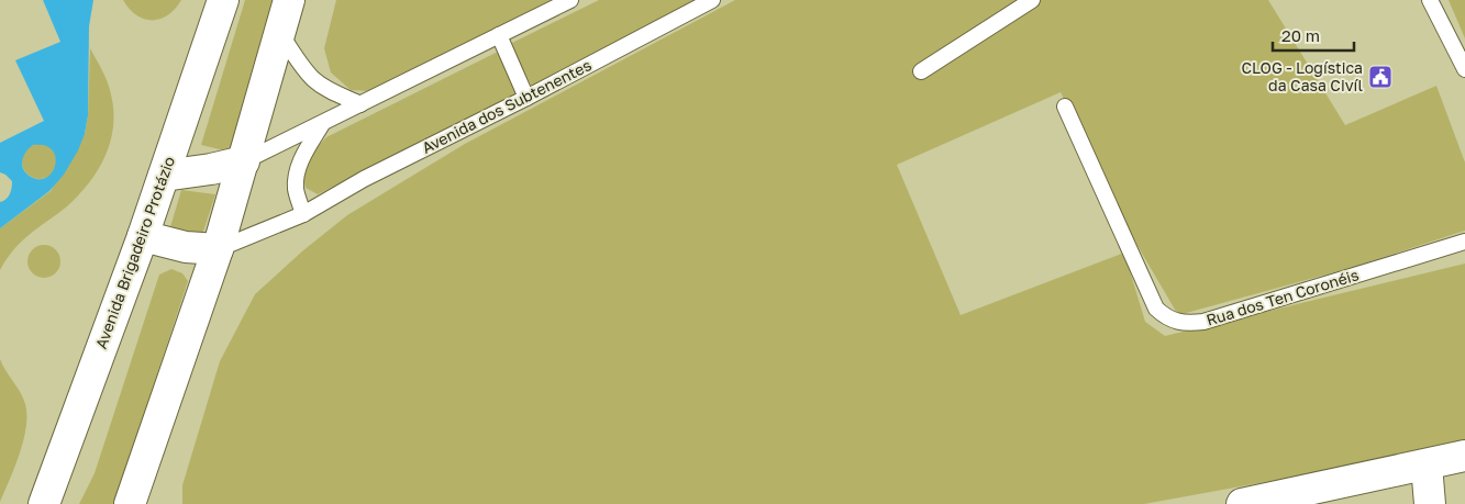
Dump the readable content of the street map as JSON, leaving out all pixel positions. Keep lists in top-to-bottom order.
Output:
{
  "streets": {
    "main road": ["Avenida Brigadeiro Protázio"],
    "lane": ["Avenida dos Subtenentes", "Rua dos Ten Coronéis"]
  },
  "places": {
    "public building": ["CLOG - Logística da Casa Civíl"]
  },
  "scale_bar": "20 m"
}
